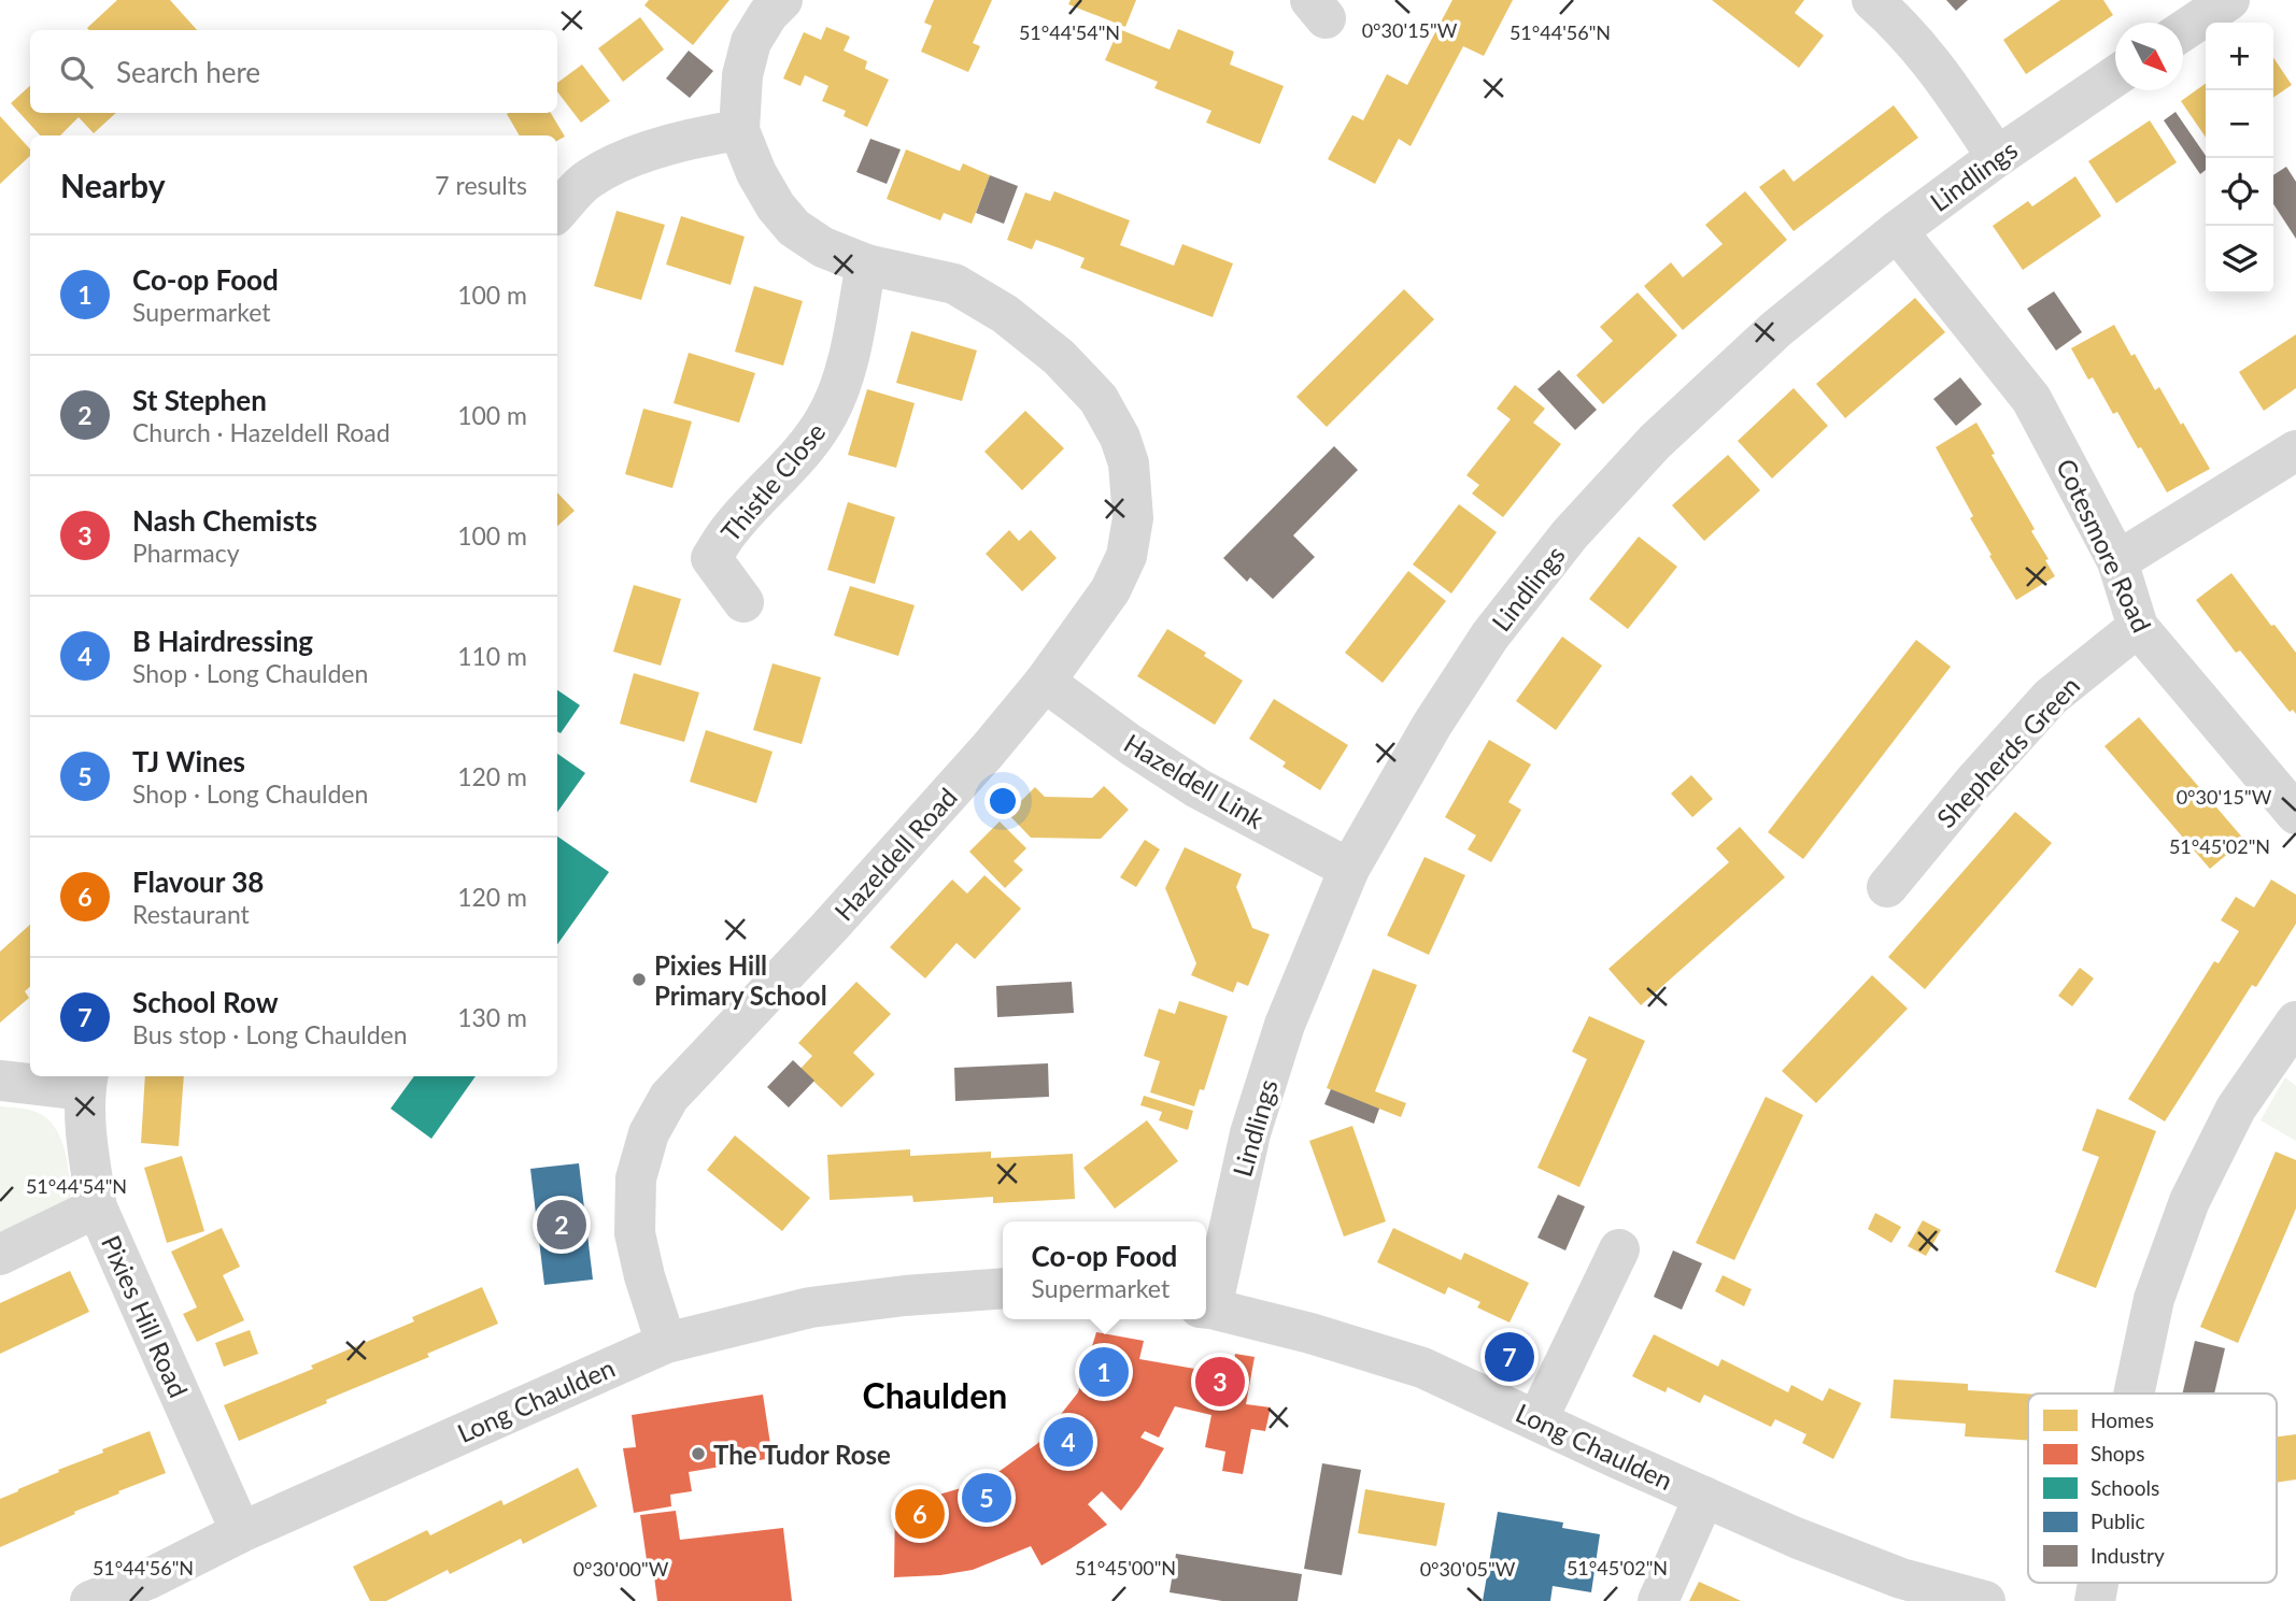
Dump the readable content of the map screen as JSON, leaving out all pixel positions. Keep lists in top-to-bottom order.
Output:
{
  "streets": {
    "street": [
      "Lindlings",
      "Thistle Close",
      "Cotesmore Road",
      "Shepherds Green",
      "Hazeldell Link",
      "Hazeldell Road",
      "Pixies Hill Road",
      "Long Chaulden"
    ]
  },
  "crossings": [
    ["Lindlings", "Cotesmore Road"],
    ["Lindlings", "Hazeldell Link"],
    ["Lindlings", "Long Chaulden"],
    ["Thistle Close", "Hazeldell Road"],
    ["Cotesmore Road", "Shepherds Green"],
    ["Hazeldell Link", "Hazeldell Road"],
    ["Hazeldell Road", "Long Chaulden"],
    ["Pixies Hill Road", "Long Chaulden"]
  ],
  "districts": ["Chaulden"],
  "places": ["Pixies Hill Primary School", "The Tudor Rose"],
  "legend": [
    "Homes",
    "Shops",
    "Schools",
    "Public",
    "Industry"
  ],
  "north": "bottom right",
  "page": {
    "map_buttons": ["+", "−"],
    "search": "Search here",
    "heading": ["Nearby", "7 results"],
    "list": [
      {
        "mark": "1",
        "name": "Co-op Food",
        "note": "Supermarket",
        "value": "100 m"
      },
      {
        "mark": "2",
        "name": "St Stephen",
        "note": "Church · Hazeldell Road",
        "value": "100 m"
      },
      {
        "mark": "3",
        "name": "Nash Chemists",
        "note": "Pharmacy",
        "value": "100 m"
      },
      {
        "mark": "4",
        "name": "B Hairdressing",
        "note": "Shop · Long Chaulden",
        "value": "110 m"
      },
      {
        "mark": "5",
        "name": "TJ Wines",
        "note": "Shop · Long Chaulden",
        "value": "120 m"
      },
      {
        "mark": "6",
        "name": "Flavour 38",
        "note": "Restaurant",
        "value": "120 m"
      },
      {
        "mark": "7",
        "name": "School Row",
        "note": "Bus stop · Long Chaulden",
        "value": "130 m"
      }
    ],
    "pins": [
      "2",
      "7",
      "1",
      "3",
      "4",
      "5",
      "6"
    ],
    "popup": ["Co-op Food", "Supermarket"]
  },
  "coordinates": [
    "0°30'15\"W",
    "51°44'54\"N",
    "51°44'56\"N",
    "51°45'02\"N",
    "51°45'00\"N",
    "0°30'00\"W",
    "0°30'05\"W"
  ]
}
